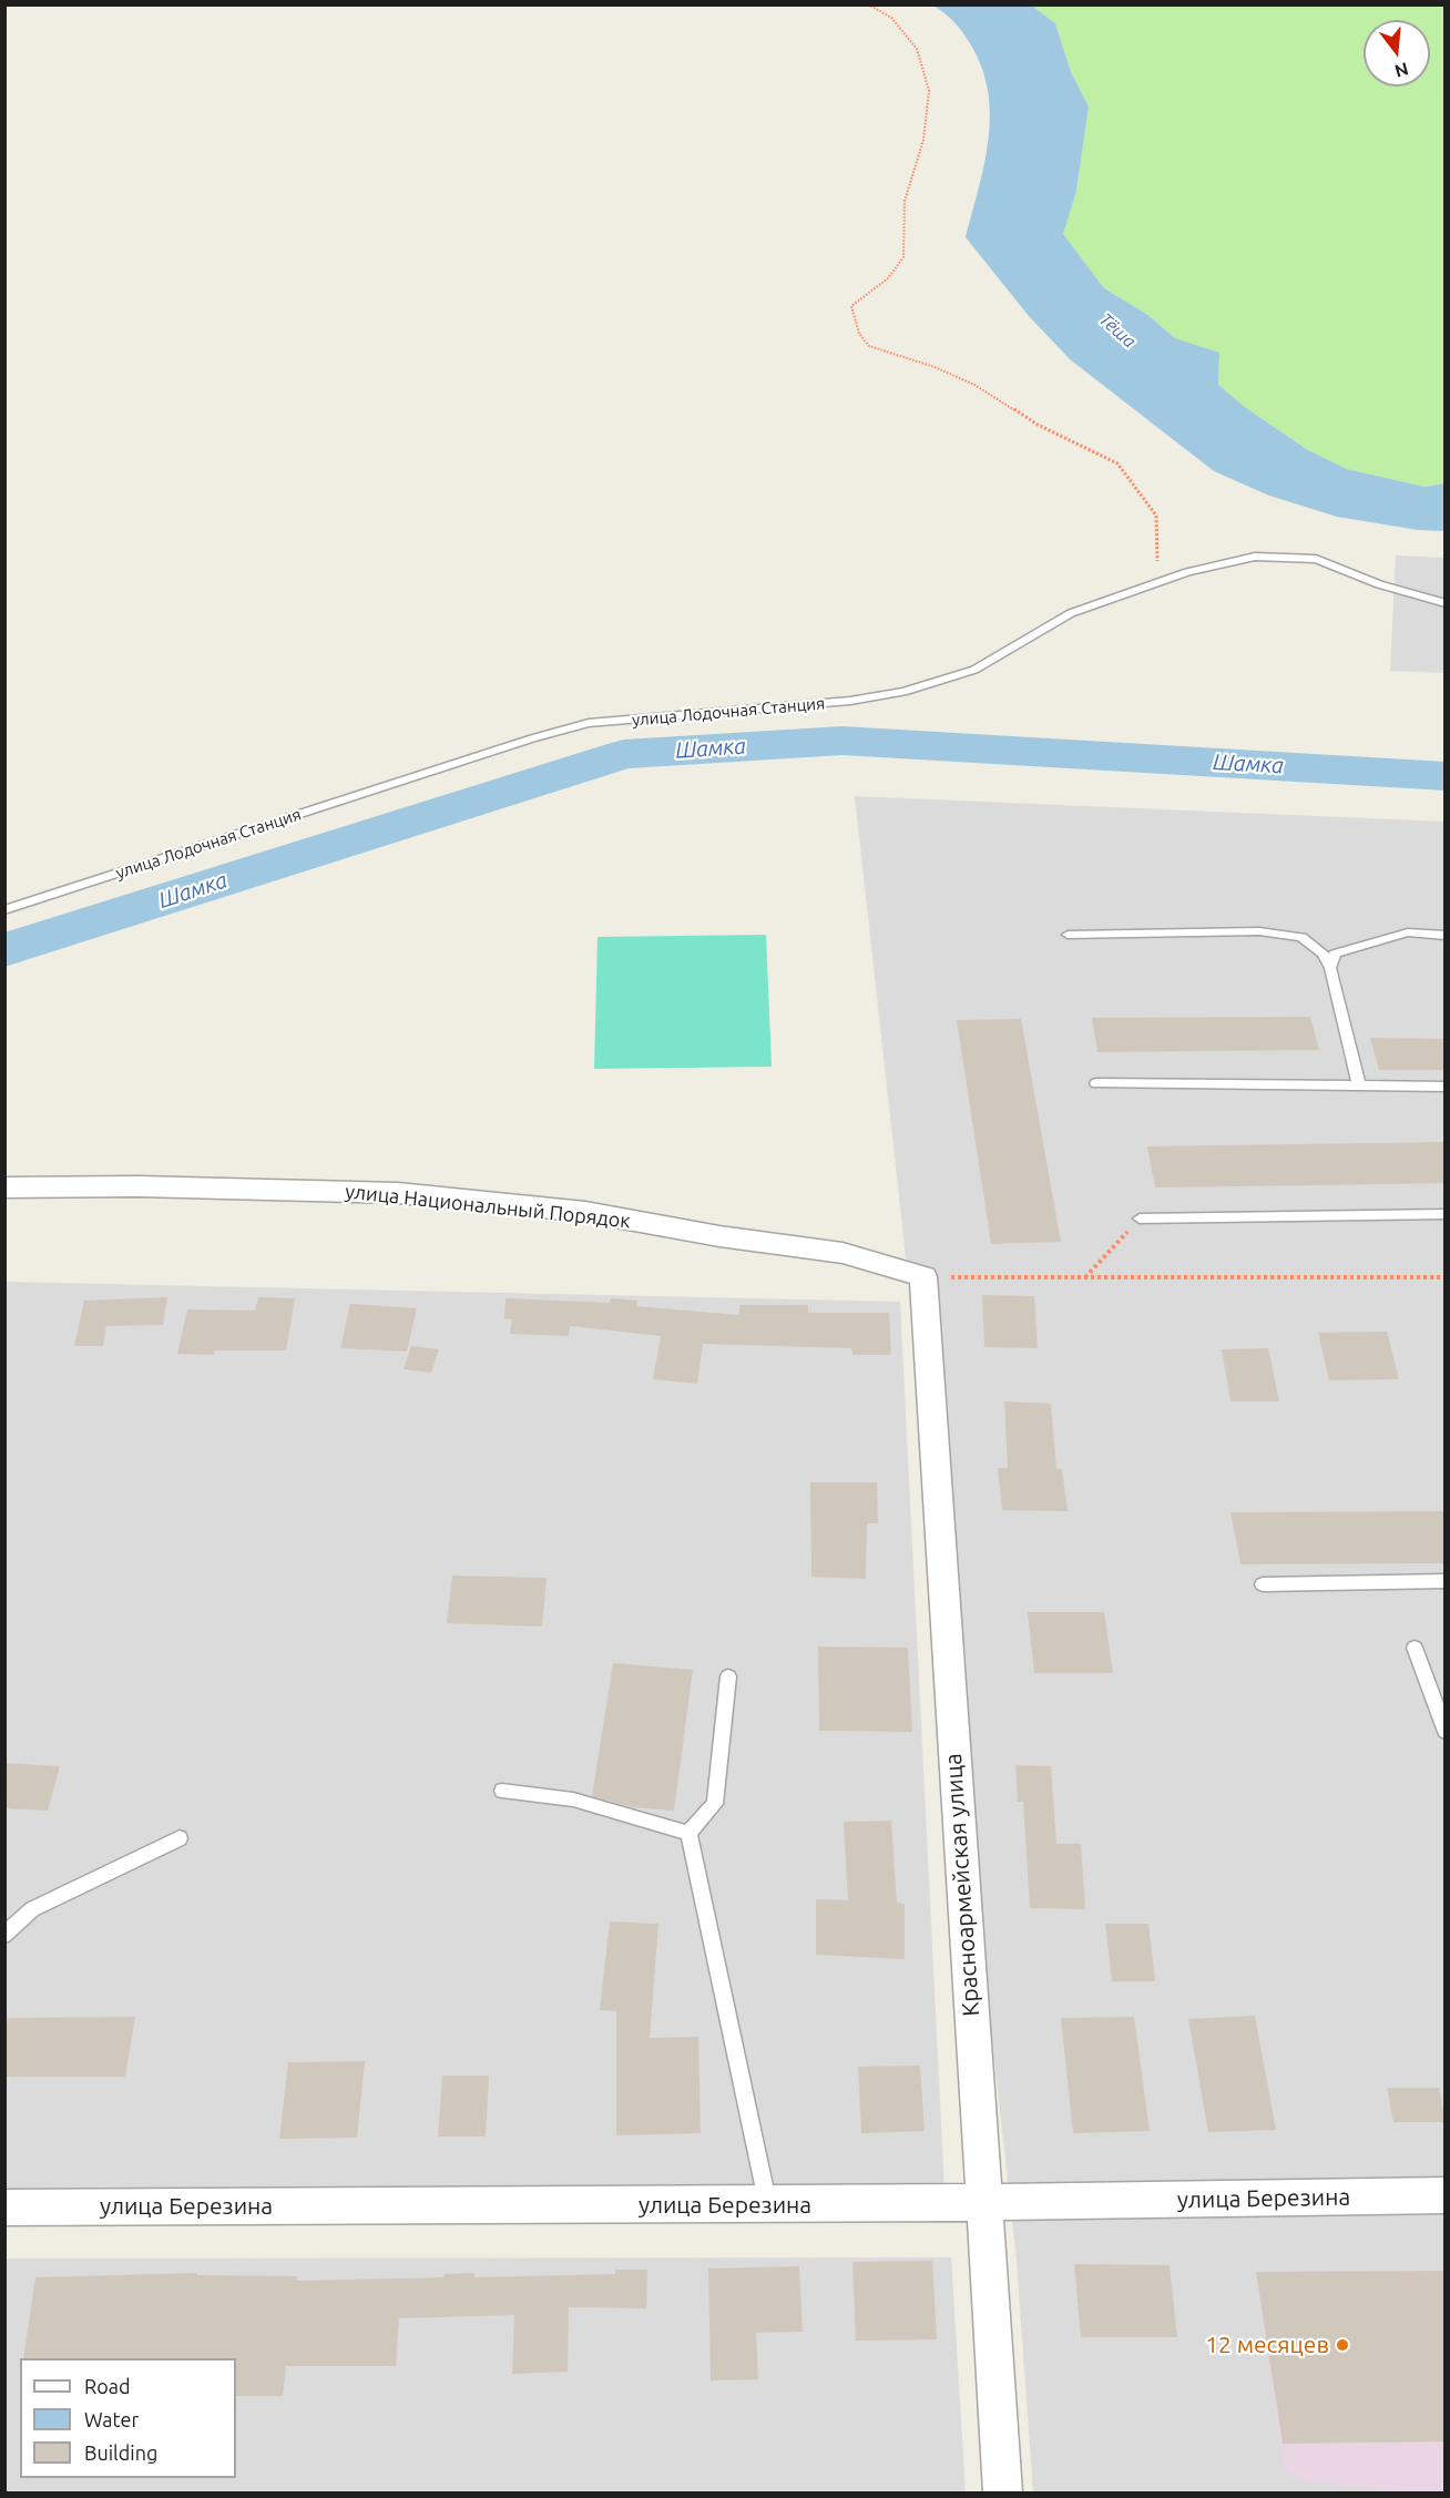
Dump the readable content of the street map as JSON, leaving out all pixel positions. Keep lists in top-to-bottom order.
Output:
{
  "streets": {
    "street": ["улица Национальный Порядок", "Красноармейская улица", "улица Березина"],
    "lane": ["улица Лодочная Станция"]
  },
  "crossings": [
    ["улица Национальный Порядок", "Красноармейская улица"],
    ["Красноармейская улица", "улица Березина"]
  ],
  "water": ["Тёша", "Шамка"],
  "places": ["12 месяцев"],
  "legend": ["Road", "Water", "Building"],
  "north": "bottom"
}
